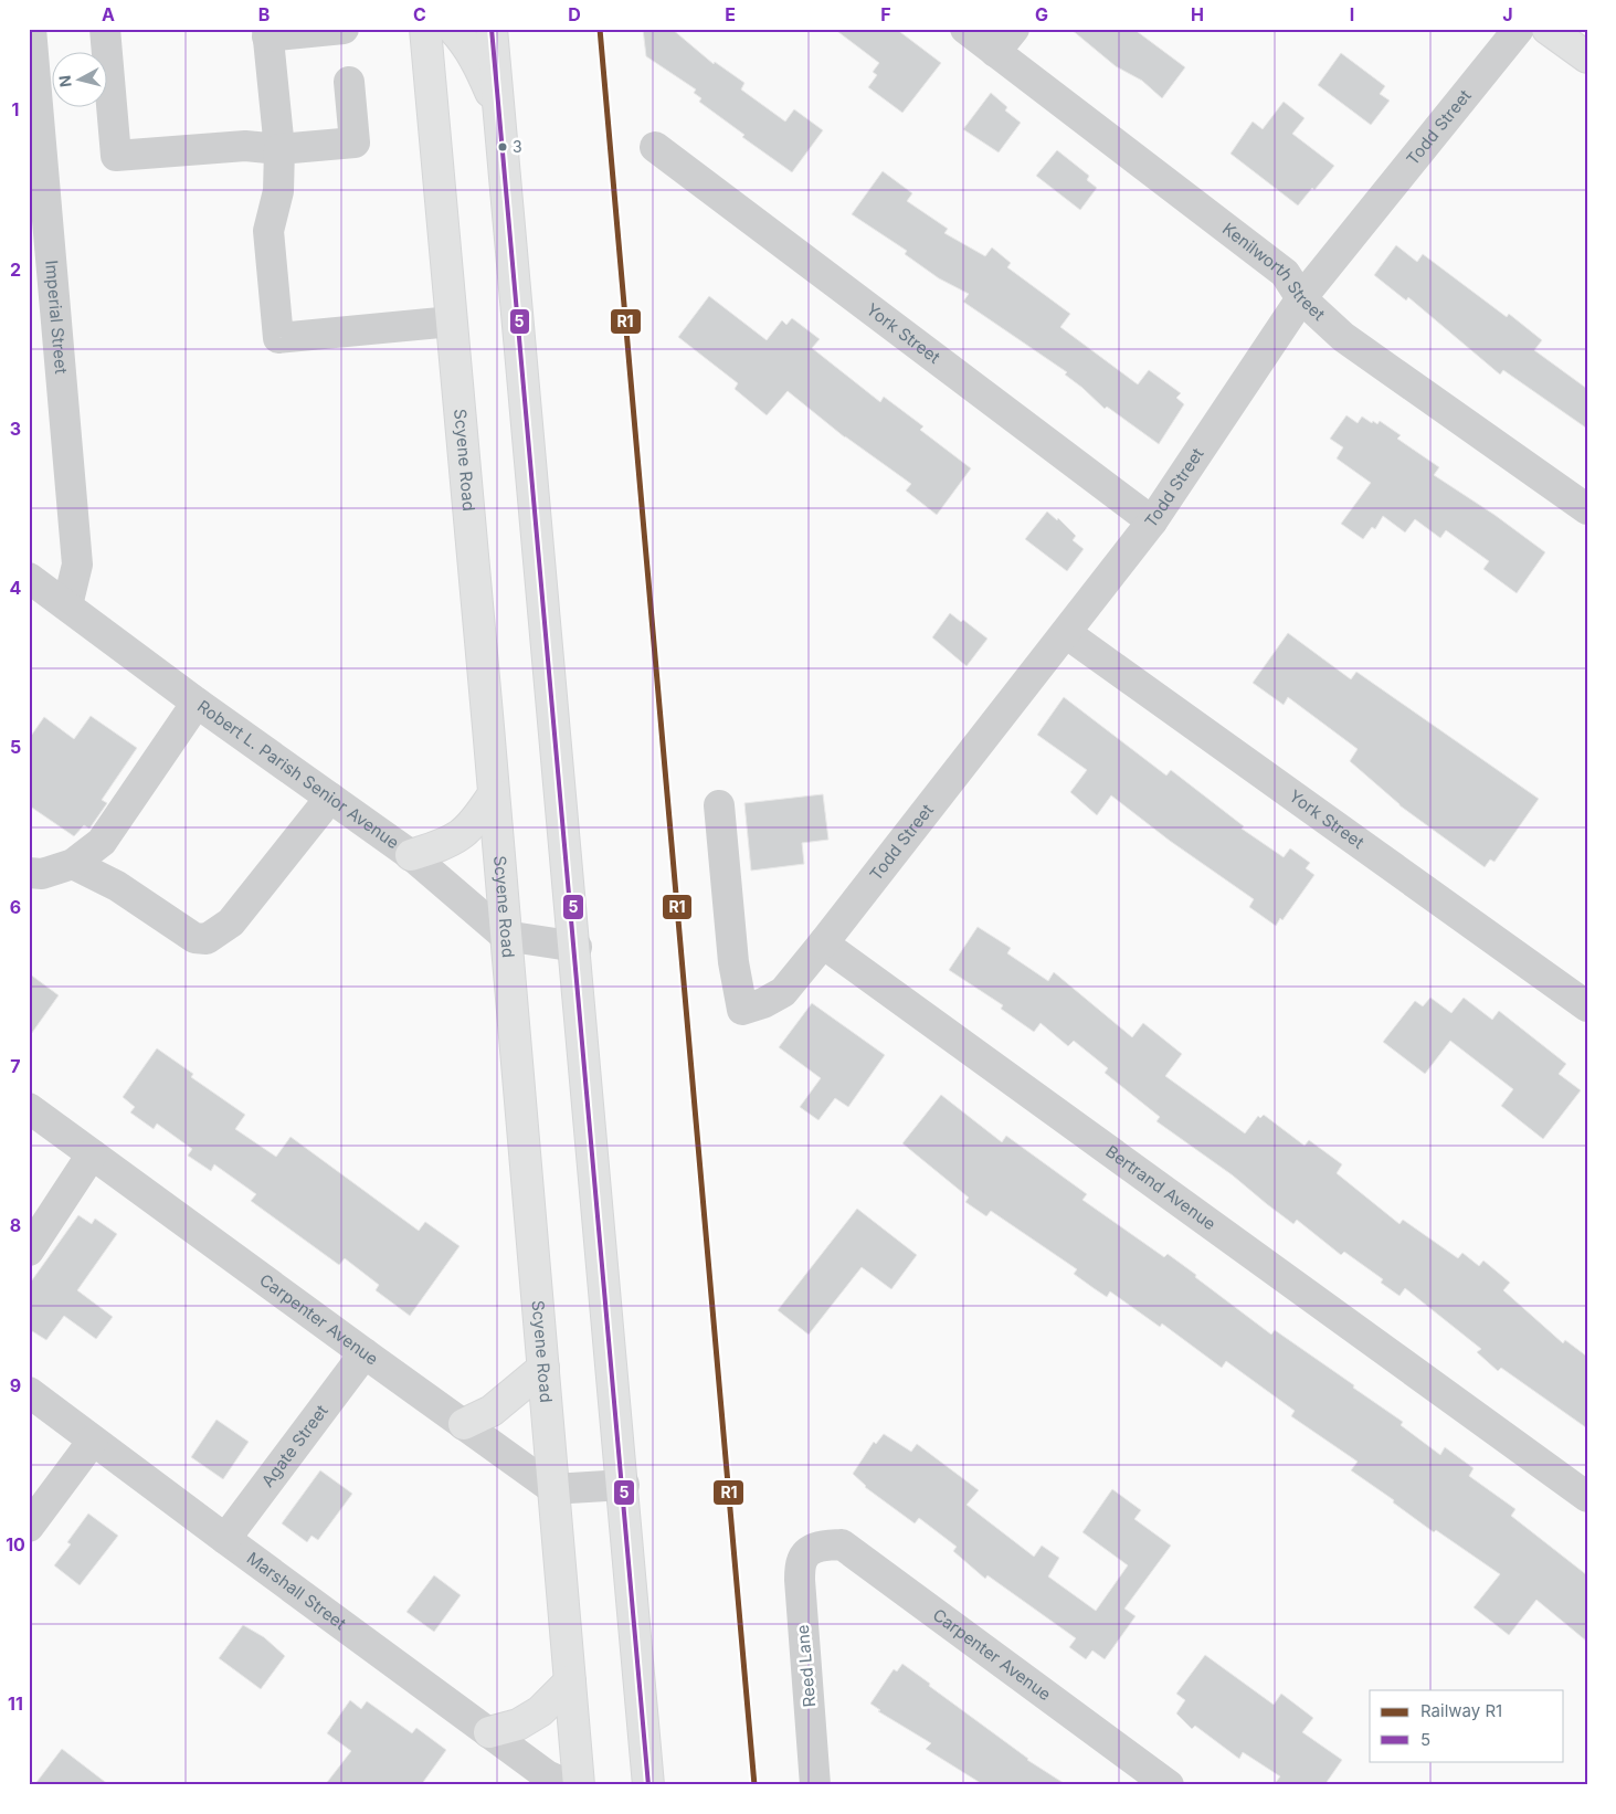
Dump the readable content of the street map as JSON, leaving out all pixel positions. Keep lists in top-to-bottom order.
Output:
{
  "streets": {
    "main road": ["Scyene Road"],
    "street": [
      "Todd Street",
      "Kenilworth Street",
      "Imperial Street",
      "York Street",
      "Robert L. Parish Senior Avenue",
      "Bertrand Avenue",
      "Carpenter Avenue",
      "Agate Street",
      "Marshall Street",
      "Reed Lane"
    ]
  },
  "crossings": [
    ["Todd Street", "Kenilworth Street"],
    ["Todd Street", "York Street"],
    ["Todd Street", "Bertrand Avenue"],
    ["Imperial Street", "Robert L. Parish Senior Avenue"],
    ["Scyene Road", "Robert L. Parish Senior Avenue"],
    ["Scyene Road", "Carpenter Avenue"],
    ["Carpenter Avenue", "Agate Street"],
    ["Carpenter Avenue", "Reed Lane"],
    ["Agate Street", "Marshall Street"]
  ],
  "places": ["3"],
  "lines": ["rail line R1", "transit line 5"],
  "legend": ["Railway R1", "5"],
  "north": "left",
  "grid": {
    "columns": [
      "A",
      "B",
      "C",
      "D",
      "E",
      "F",
      "G",
      "H",
      "I",
      "J"
    ],
    "rows": [
      "1",
      "2",
      "3",
      "4",
      "5",
      "6",
      "7",
      "8",
      "9",
      "10",
      "11"
    ]
  }
}
